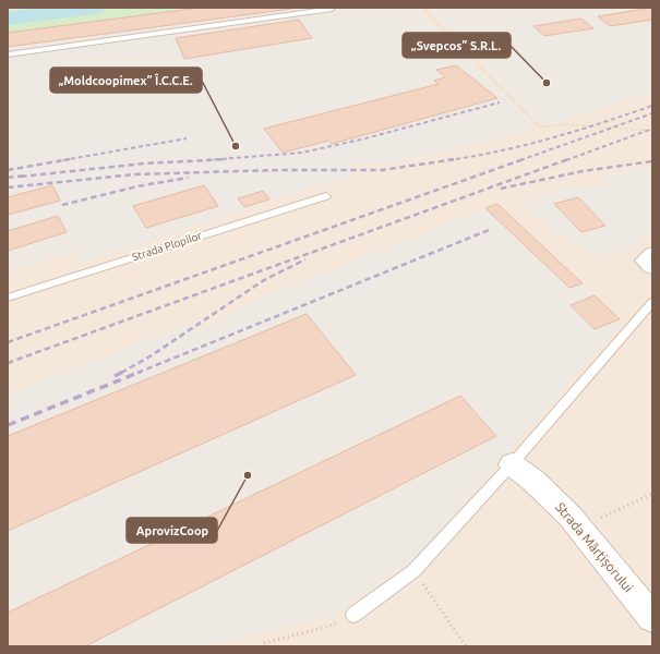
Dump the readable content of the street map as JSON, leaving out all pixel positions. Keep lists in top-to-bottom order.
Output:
{
  "streets": {
    "street": ["Strada Mărțișorului"],
    "lane": ["Strada Plopilor"]
  },
  "places": ["„Svepcos” S.R.L.", "„Moldcoopimex” Î.C.C.E.", "AprovizCoop"]
}
